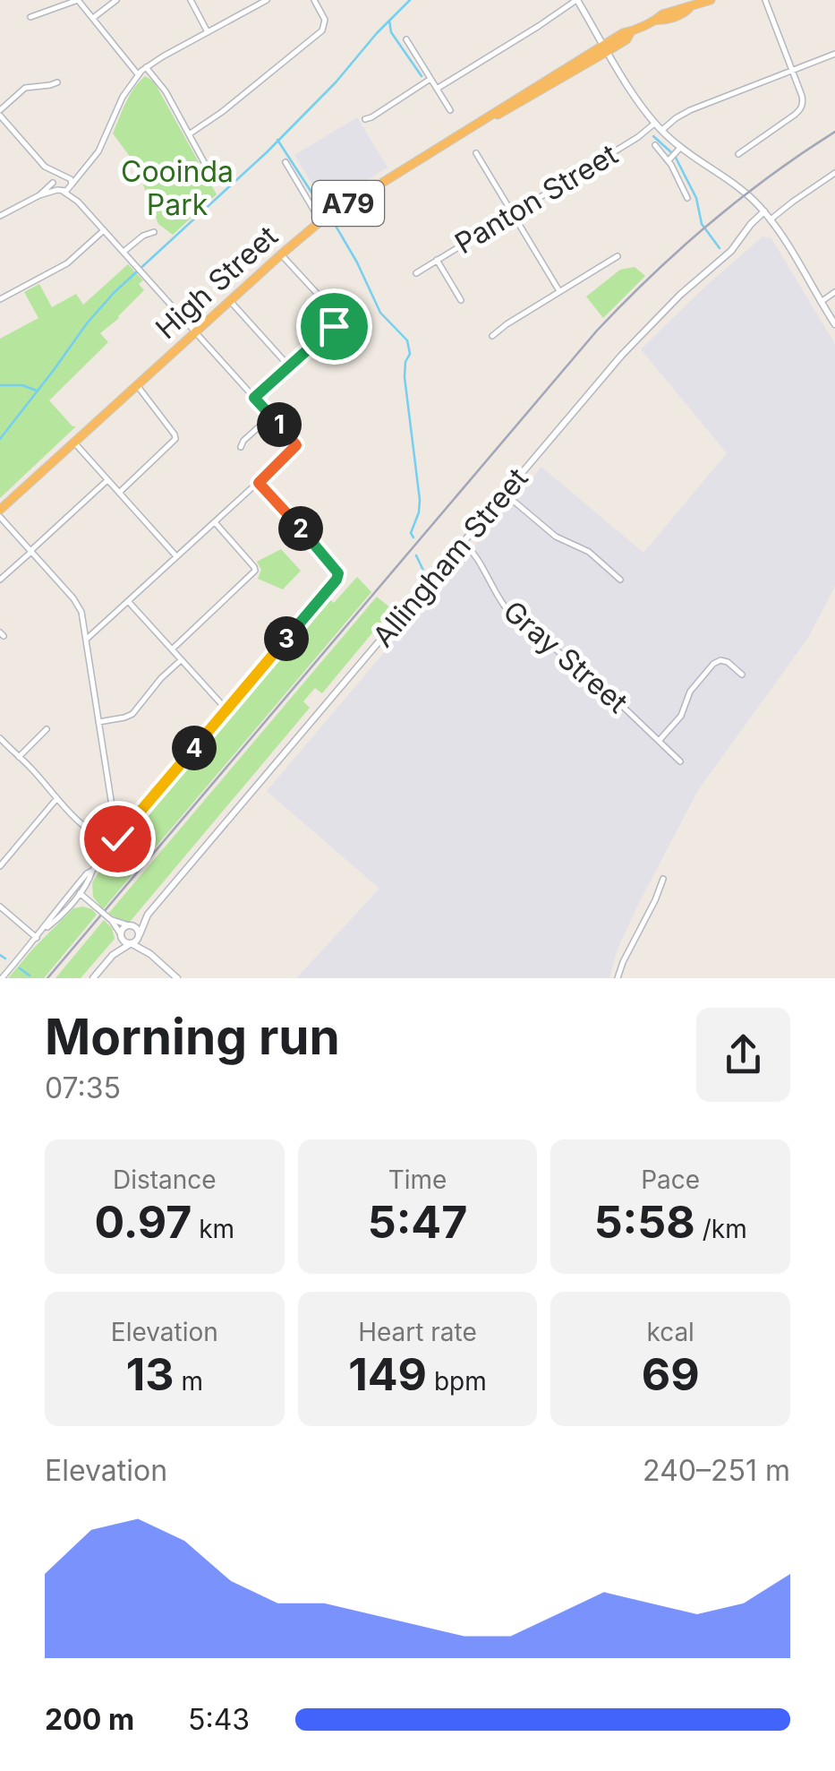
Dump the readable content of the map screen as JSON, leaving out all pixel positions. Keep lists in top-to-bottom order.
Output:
{
  "streets": {
    "highway": ["A79", "High Street"],
    "street": ["Panton Street", "Allingham Street", "Gray Street"]
  },
  "crossings": [
    ["Allingham Street", "Gray Street"]
  ],
  "parks": ["Cooinda Park"],
  "page": {
    "pins": [
      "1",
      "2",
      "3",
      "4"
    ],
    "heading": ["Morning run", "07:35"],
    "stats": [
      ["Distance", "0.97 km"],
      ["Time", "5:47"],
      ["Pace", "5:58 /km"],
      ["Elevation", "13 m"],
      ["Heart rate", "149 bpm"],
      ["kcal", "69"]
    ],
    "chart": ["Elevation", "240–251 m"],
    "list": [
      {
        "name": "200 m",
        "note": "5:43"
      }
    ]
  }
}
